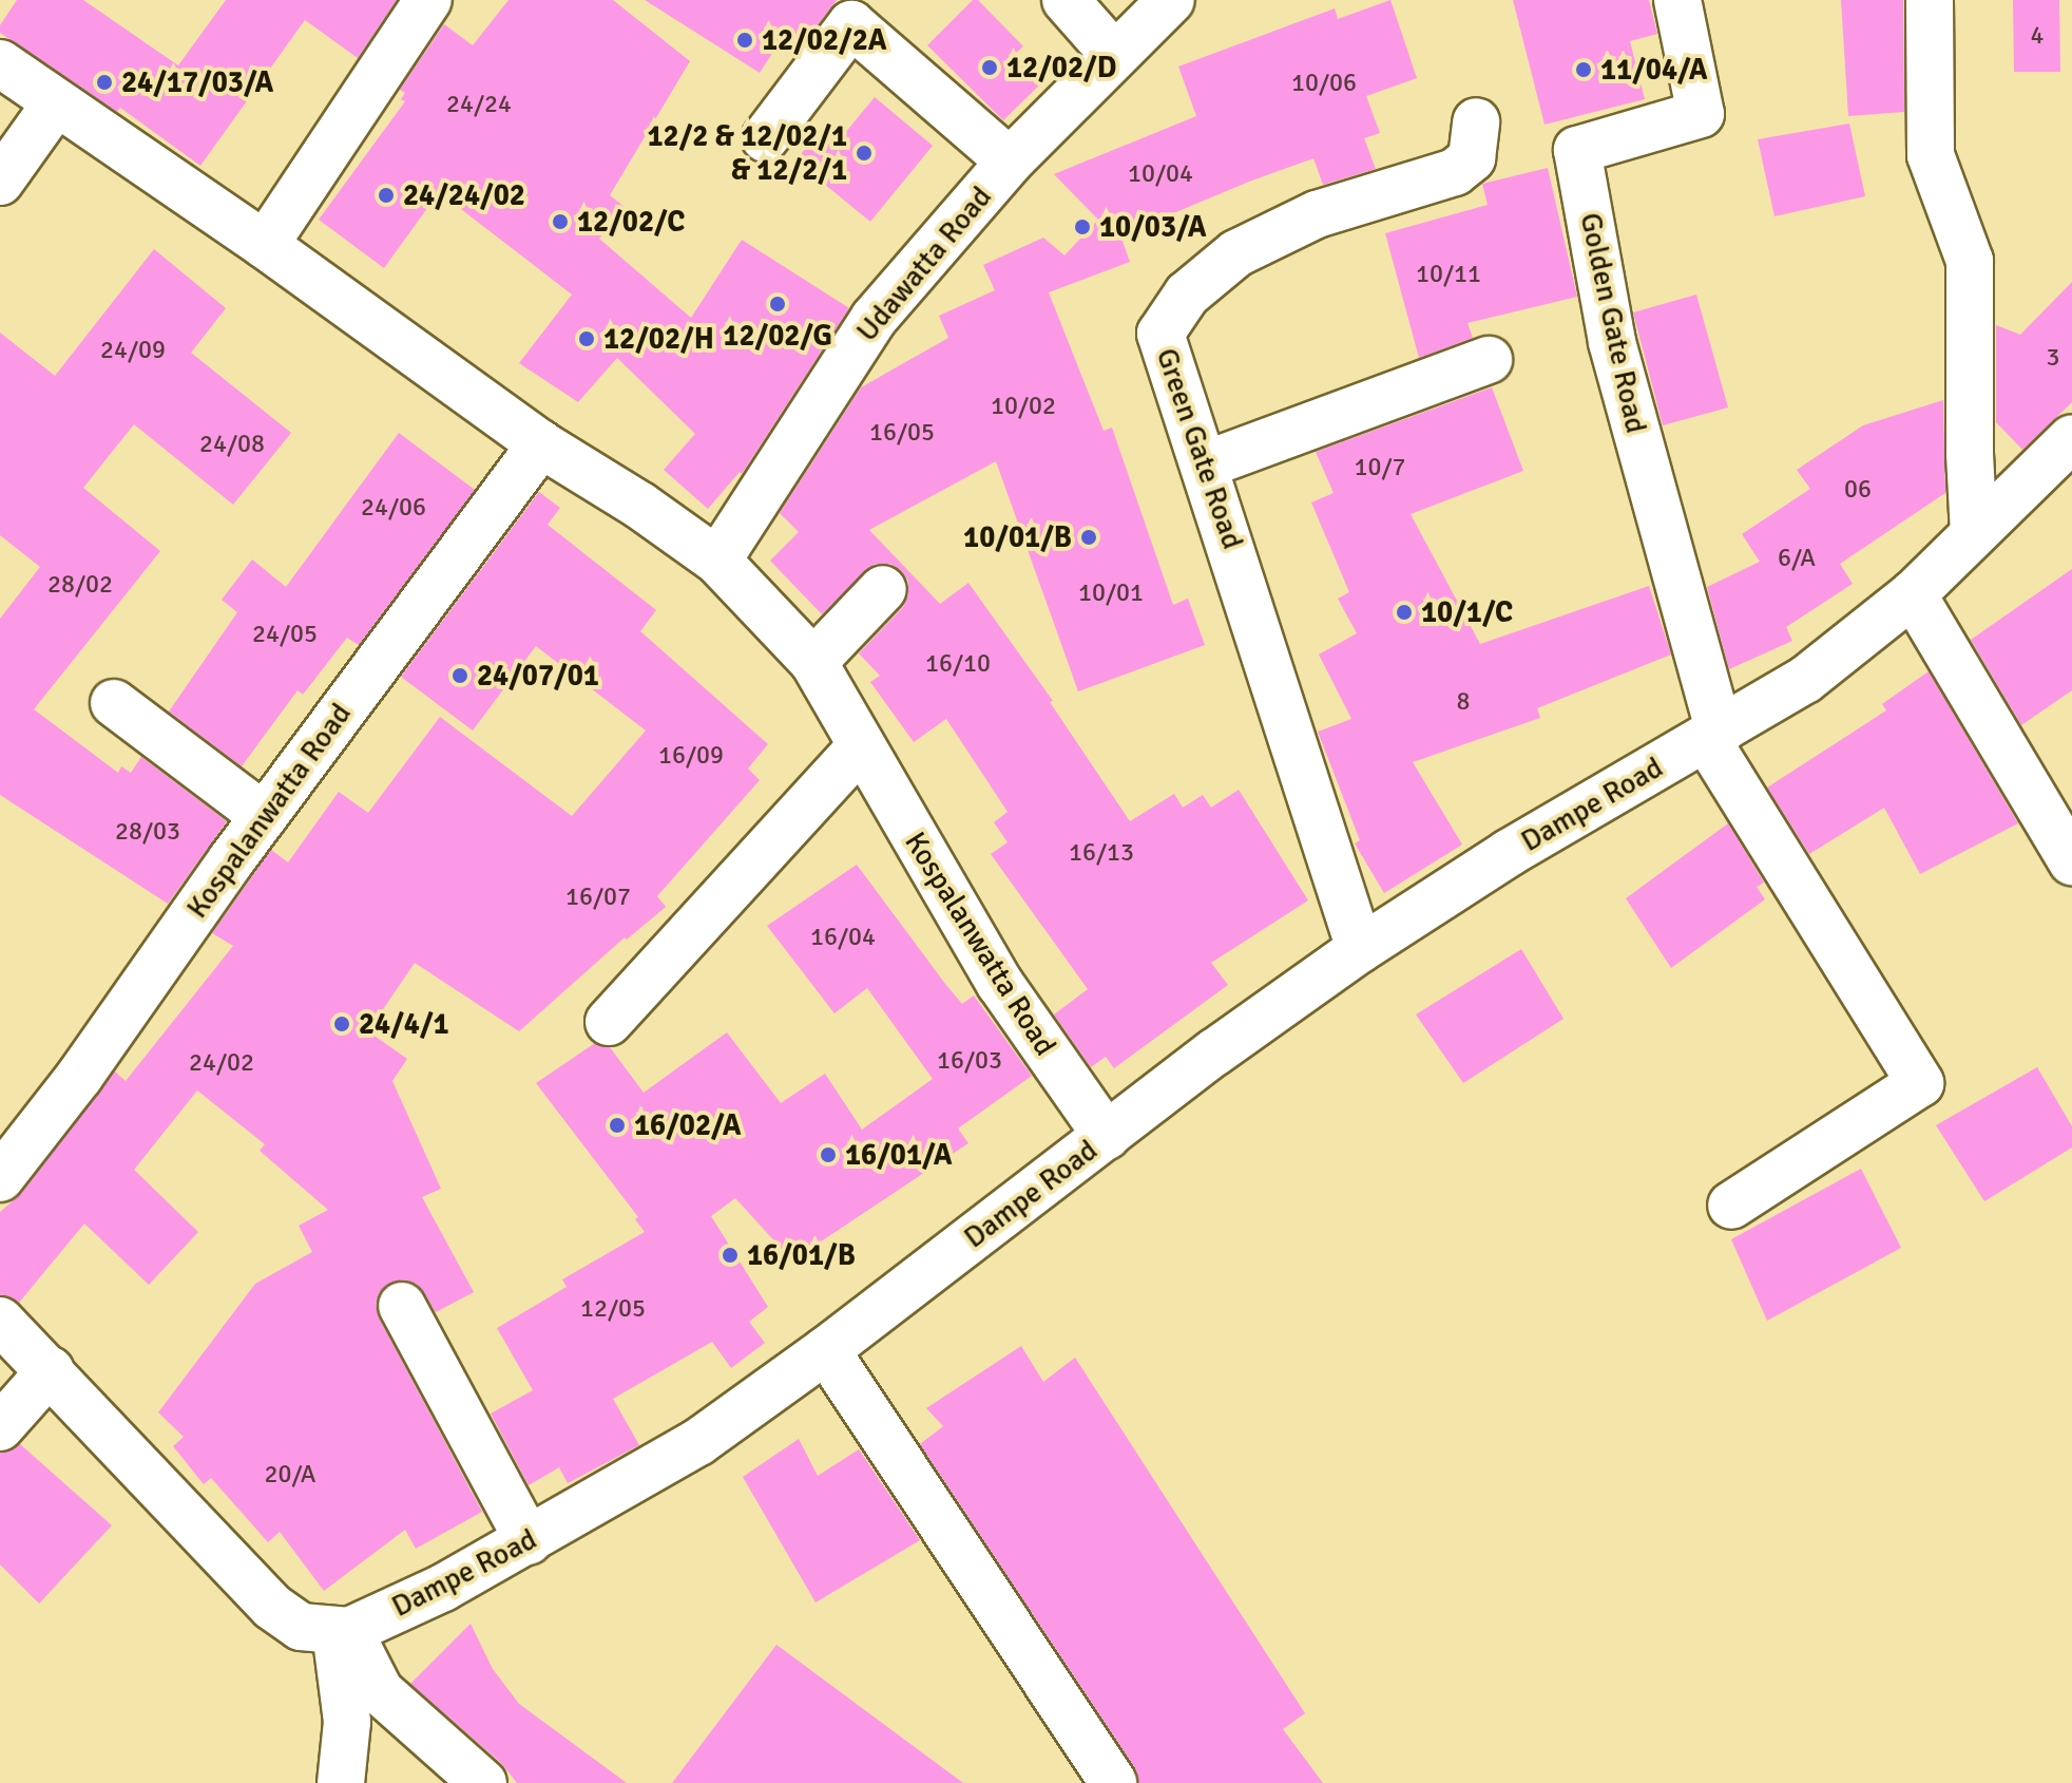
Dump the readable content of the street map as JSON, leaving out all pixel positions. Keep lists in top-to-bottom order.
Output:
{
  "streets": {
    "street": [
      "Udawatta Road",
      "Golden Gate Road",
      "Green Gate Road",
      "Dampe Road",
      "Kospalanwatta Road"
    ]
  },
  "crossings": [
    ["Udawatta Road", "Kospalanwatta Road"],
    ["Golden Gate Road", "Dampe Road"],
    ["Green Gate Road", "Dampe Road"],
    ["Dampe Road", "Kospalanwatta Road"]
  ],
  "places": [
    "12/02/2A",
    "12/02/D",
    "11/04/A",
    "24/17/03/A",
    "12/2 & 12/02/1 & 12/2/1",
    "24/24/02",
    "12/02/C",
    "10/03/A",
    "12/02/G",
    "12/02/H",
    "10/01/B",
    "10/1/C",
    "24/07/01",
    "24/4/1",
    "16/02/A",
    "16/01/A",
    "16/01/B"
  ],
  "house_numbers": [
    "4",
    "10/06",
    "24/24",
    "10/04",
    "10/11",
    "24/09",
    "3",
    "10/02",
    "16/05",
    "24/08",
    "10/7",
    "06",
    "24/06",
    "6/A",
    "28/02",
    "10/01",
    "24/05",
    "16/10",
    "8",
    "16/09",
    "28/03",
    "16/13",
    "16/07",
    "16/04",
    "16/03",
    "24/02",
    "12/05",
    "20/A"
  ]
}
